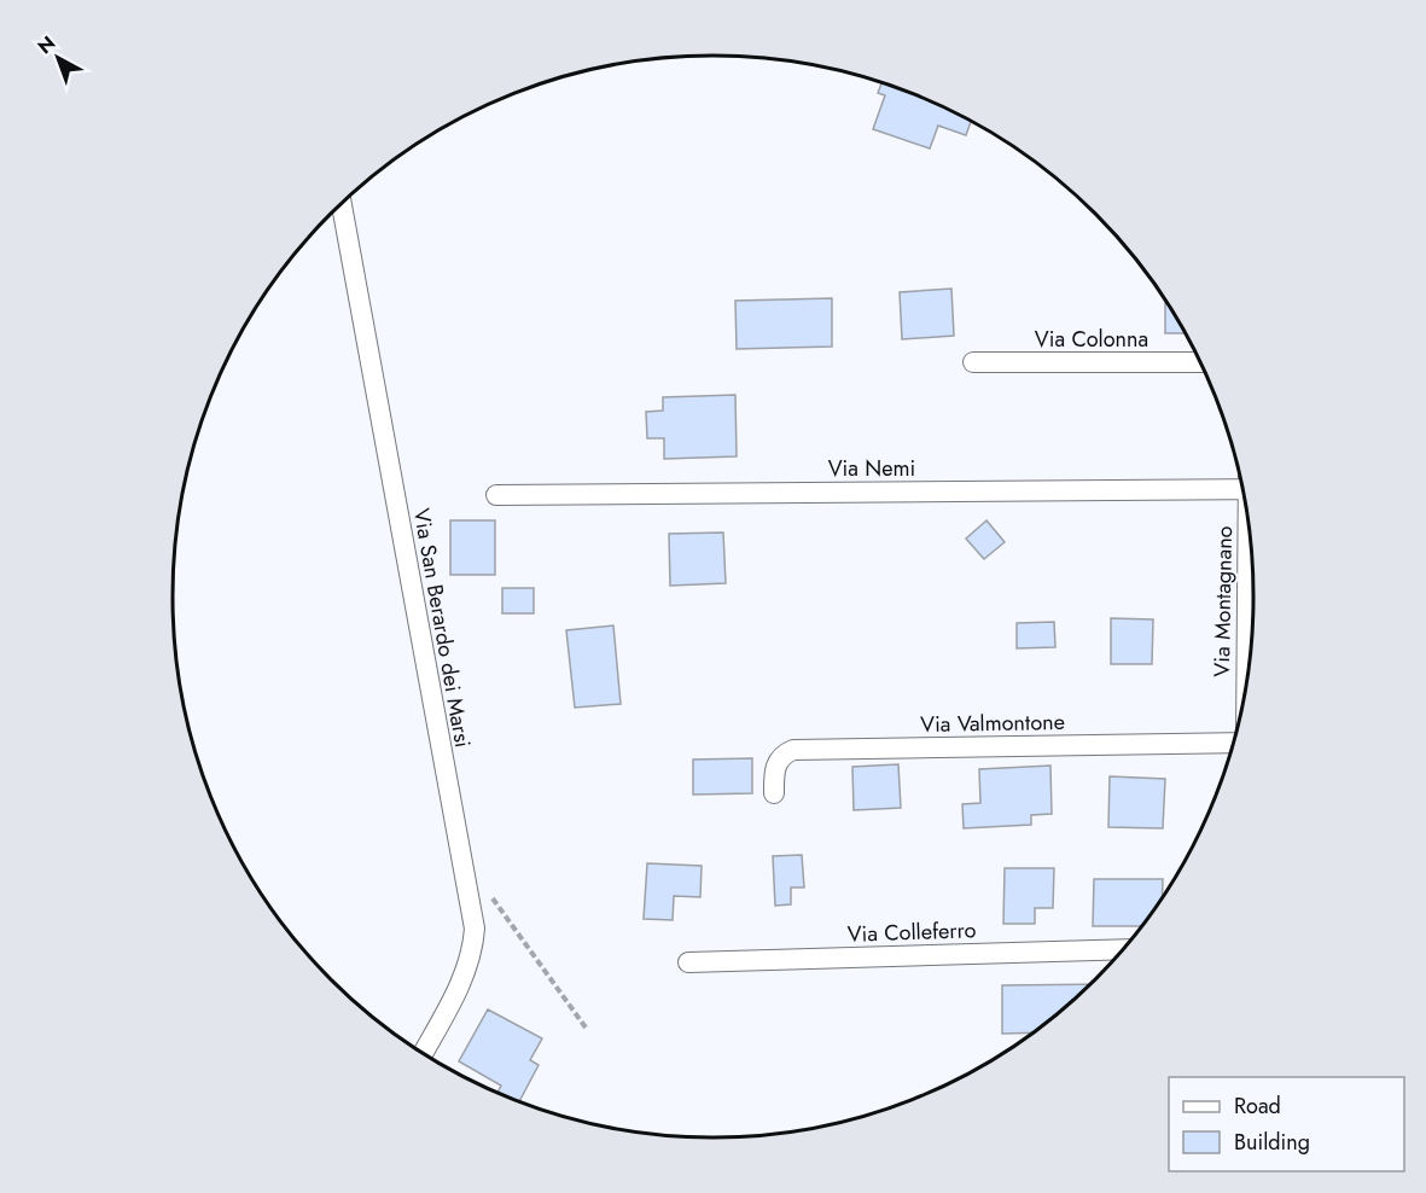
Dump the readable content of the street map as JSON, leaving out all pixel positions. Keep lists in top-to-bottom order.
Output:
{
  "streets": {
    "street": [
      "Via Colonna",
      "Via Nemi",
      "Via Montagnano",
      "Via San Berardo dei Marsi",
      "Via Valmontone",
      "Via Colleferro"
    ]
  },
  "legend": ["Road", "Building"],
  "north": "top left"
}
